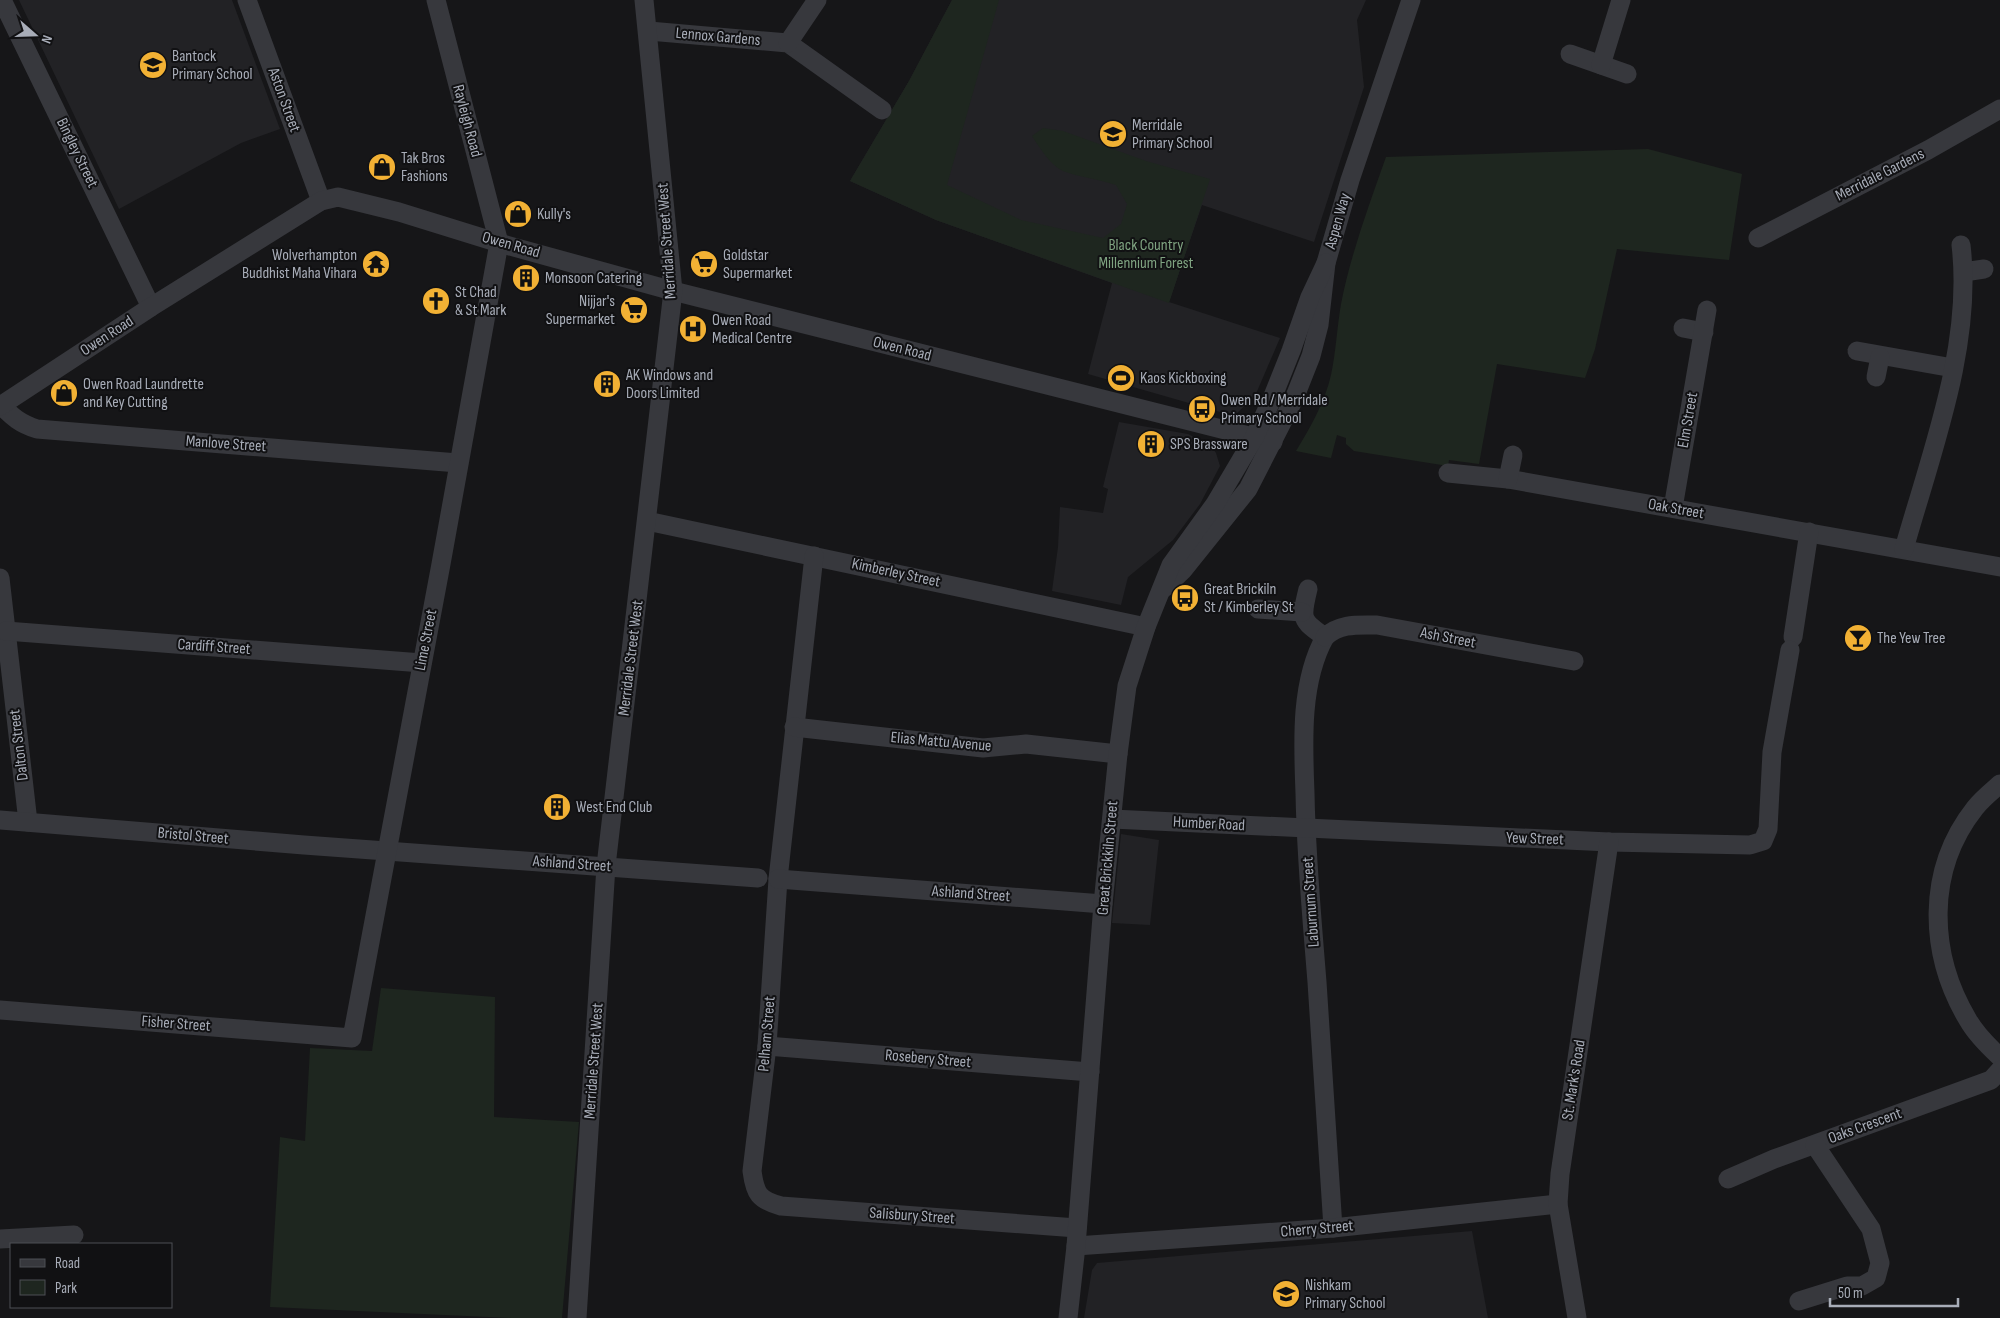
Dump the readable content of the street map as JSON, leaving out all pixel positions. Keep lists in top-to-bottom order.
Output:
{
  "streets": {
    "street": [
      "Lennox Gardens",
      "Aston Street",
      "Rayleigh Road",
      "Bingley Street",
      "Merridale Gardens",
      "Aspen Way",
      "Merridale Street West",
      "Owen Road",
      "Elm Street",
      "Manlove Street",
      "Oak Street",
      "Kimberley Street",
      "Ash Street",
      "Lime Street",
      "Cardiff Street",
      "Elias Mattu Avenue",
      "Dalton Street",
      "Humber Road",
      "Bristol Street",
      "Yew Street",
      "Great Brickkiln Street",
      "Ashland Street",
      "Laburnum Street",
      "Fisher Street",
      "Pelham Street",
      "Rosebery Street",
      "St. Mark's Road",
      "Oaks Crescent",
      "Salisbury Street",
      "Cherry Street"
    ]
  },
  "crossings": [
    ["Lennox Gardens", "Merridale Street West"],
    ["Aston Street", "Owen Road"],
    ["Rayleigh Road", "Owen Road"],
    ["Rayleigh Road", "Lime Street"],
    ["Bingley Street", "Owen Road"],
    ["Aspen Way", "Owen Road"],
    ["Aspen Way", "Great Brickkiln Street"],
    ["Merridale Street West", "Owen Road"],
    ["Merridale Street West", "Kimberley Street"],
    ["Merridale Street West", "Ashland Street"],
    ["Owen Road", "Manlove Street"],
    ["Owen Road", "Lime Street"],
    ["Owen Road", "Great Brickkiln Street"],
    ["Elm Street", "Oak Street"],
    ["Manlove Street", "Lime Street"],
    ["Oak Street", "Yew Street"],
    ["Kimberley Street", "Great Brickkiln Street"],
    ["Ash Street", "Laburnum Street"],
    ["Lime Street", "Cardiff Street"],
    ["Lime Street", "Bristol Street"],
    ["Lime Street", "Ashland Street"],
    ["Lime Street", "Fisher Street"],
    ["Cardiff Street", "Dalton Street"],
    ["Elias Mattu Avenue", "Great Brickkiln Street"],
    ["Dalton Street", "Bristol Street"],
    ["Humber Road", "Yew Street"],
    ["Humber Road", "Great Brickkiln Street"],
    ["Humber Road", "Laburnum Street"],
    ["Bristol Street", "Ashland Street"],
    ["Yew Street", "Laburnum Street"],
    ["Yew Street", "St. Mark's Road"],
    ["Great Brickkiln Street", "Ashland Street"],
    ["Great Brickkiln Street", "Rosebery Street"],
    ["Great Brickkiln Street", "Salisbury Street"],
    ["Great Brickkiln Street", "Cherry Street"],
    ["Ashland Street", "Pelham Street"],
    ["Laburnum Street", "Cherry Street"],
    ["Pelham Street", "Rosebery Street"],
    ["Pelham Street", "Salisbury Street"],
    ["St. Mark's Road", "Cherry Street"],
    ["Salisbury Street", "Cherry Street"]
  ],
  "parks": ["Black Country Millennium Forest"],
  "places": {
    "school or university": ["Bantock Primary School", "Merridale Primary School", "Nishkam Primary School"],
    "shop": ["Tak Bros Fashions", "Kully's", "Owen Road Laundrette and Key Cutting"],
    "temple": ["Wolverhampton Buddhist Maha Vihara"],
    "supermarket": ["Goldstar Supermarket", "Nijjar's Supermarket"],
    "building": [
      "Monsoon Catering",
      "AK Windows and Doors Limited",
      "SPS Brassware",
      "West End Club"
    ],
    "church": ["St Chad & St Mark"],
    "hospital": ["Owen Road Medical Centre"],
    "sports": ["Kaos Kickboxing"],
    "bus stop": ["Owen Rd / Merridale Primary School", "Great Brickiln St / Kimberley St"],
    "bar": ["The Yew Tree"]
  },
  "legend": ["Road", "Park"],
  "scale_bar": "50 m",
  "north": "right"
}
